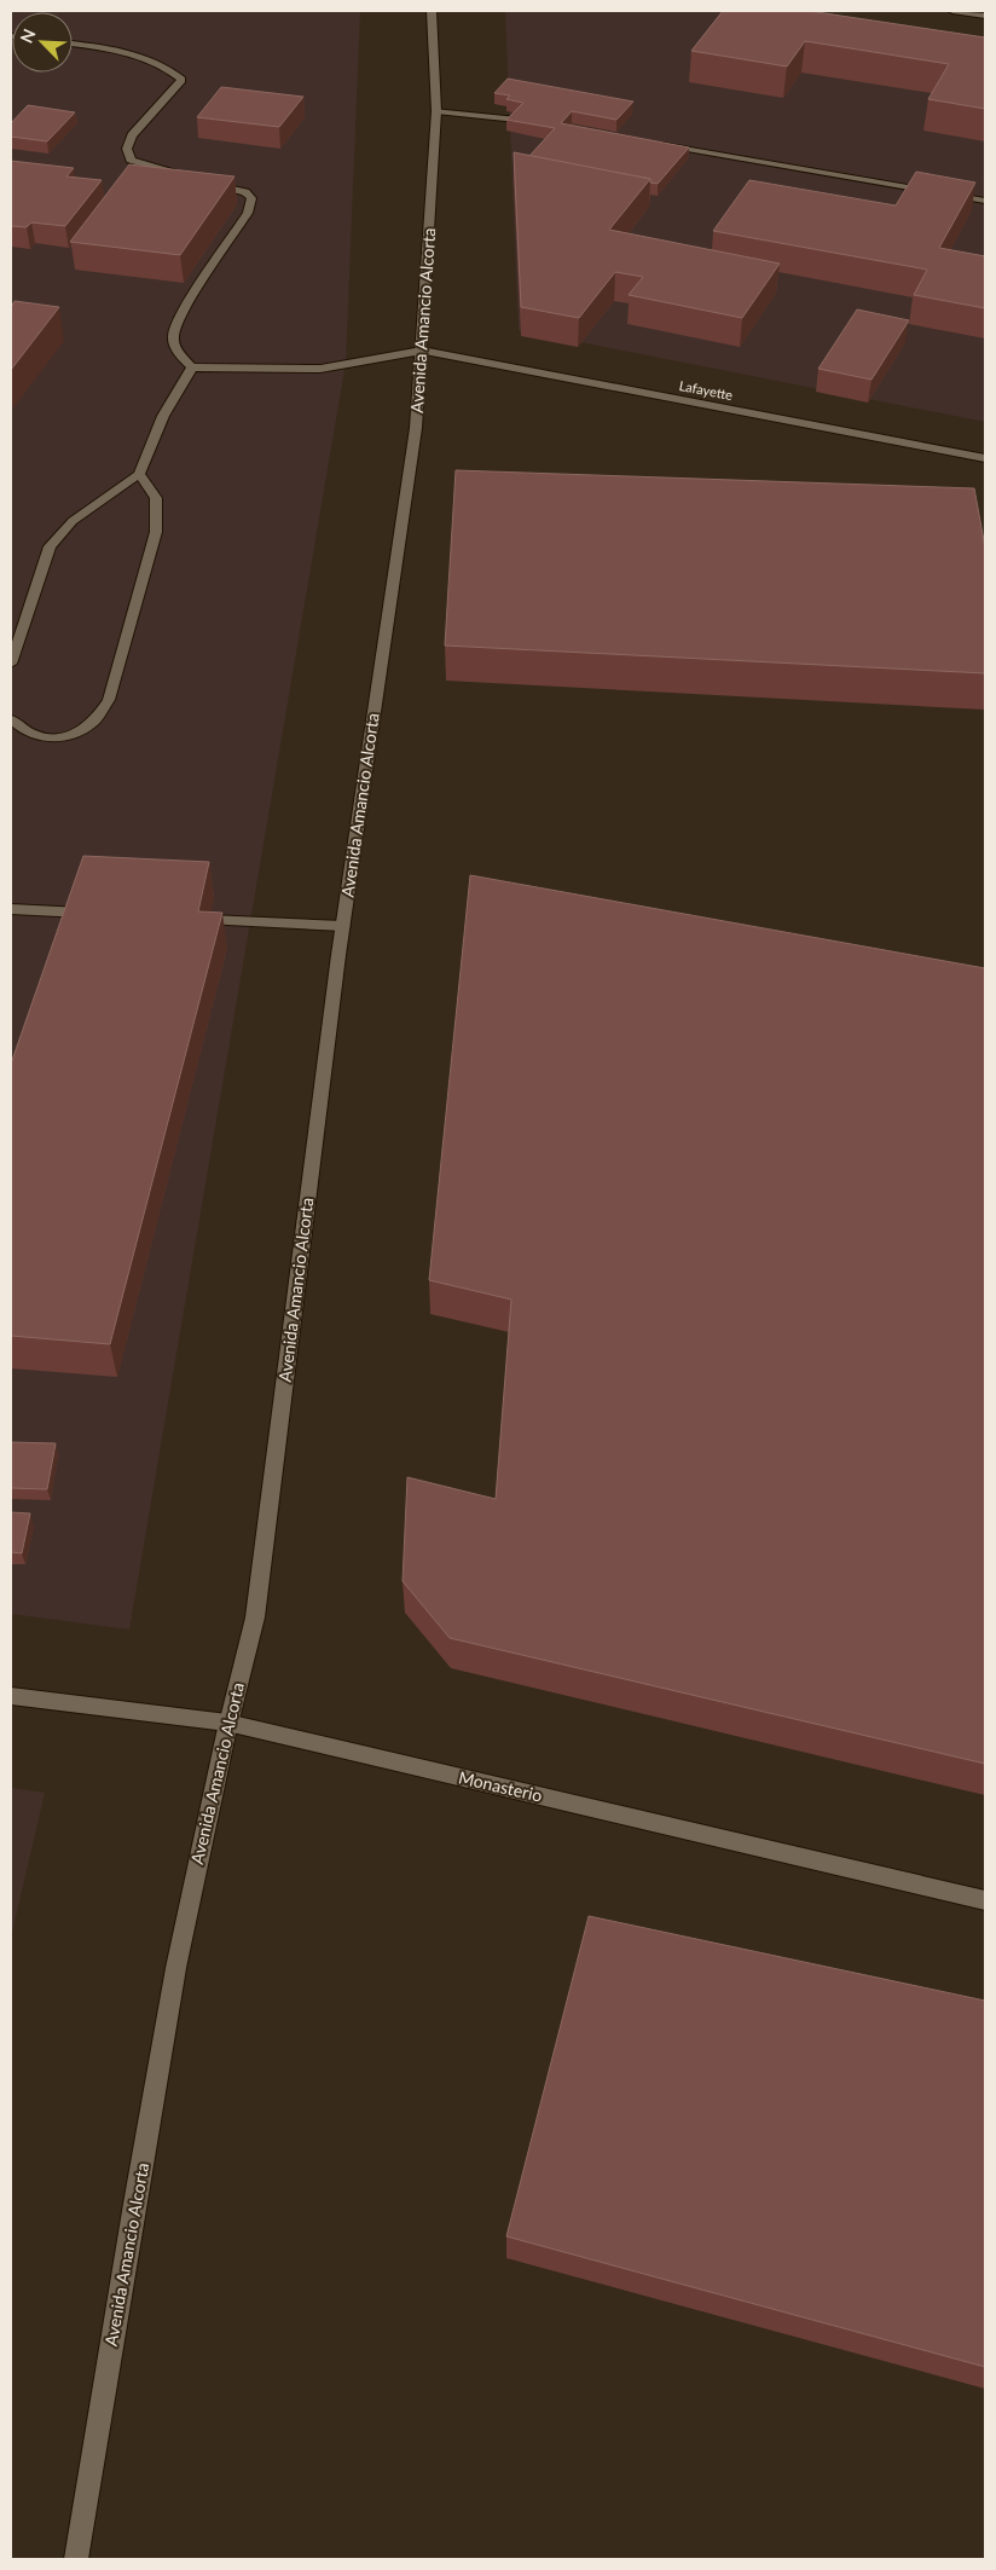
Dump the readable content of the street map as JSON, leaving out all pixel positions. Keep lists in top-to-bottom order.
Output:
{
  "streets": {
    "main road": ["Avenida Amancio Alcorta", "Lafayette", "Monasterio"]
  },
  "crossings": [
    ["Avenida Amancio Alcorta", "Lafayette"],
    ["Avenida Amancio Alcorta", "Monasterio"]
  ],
  "north": "top left"
}
